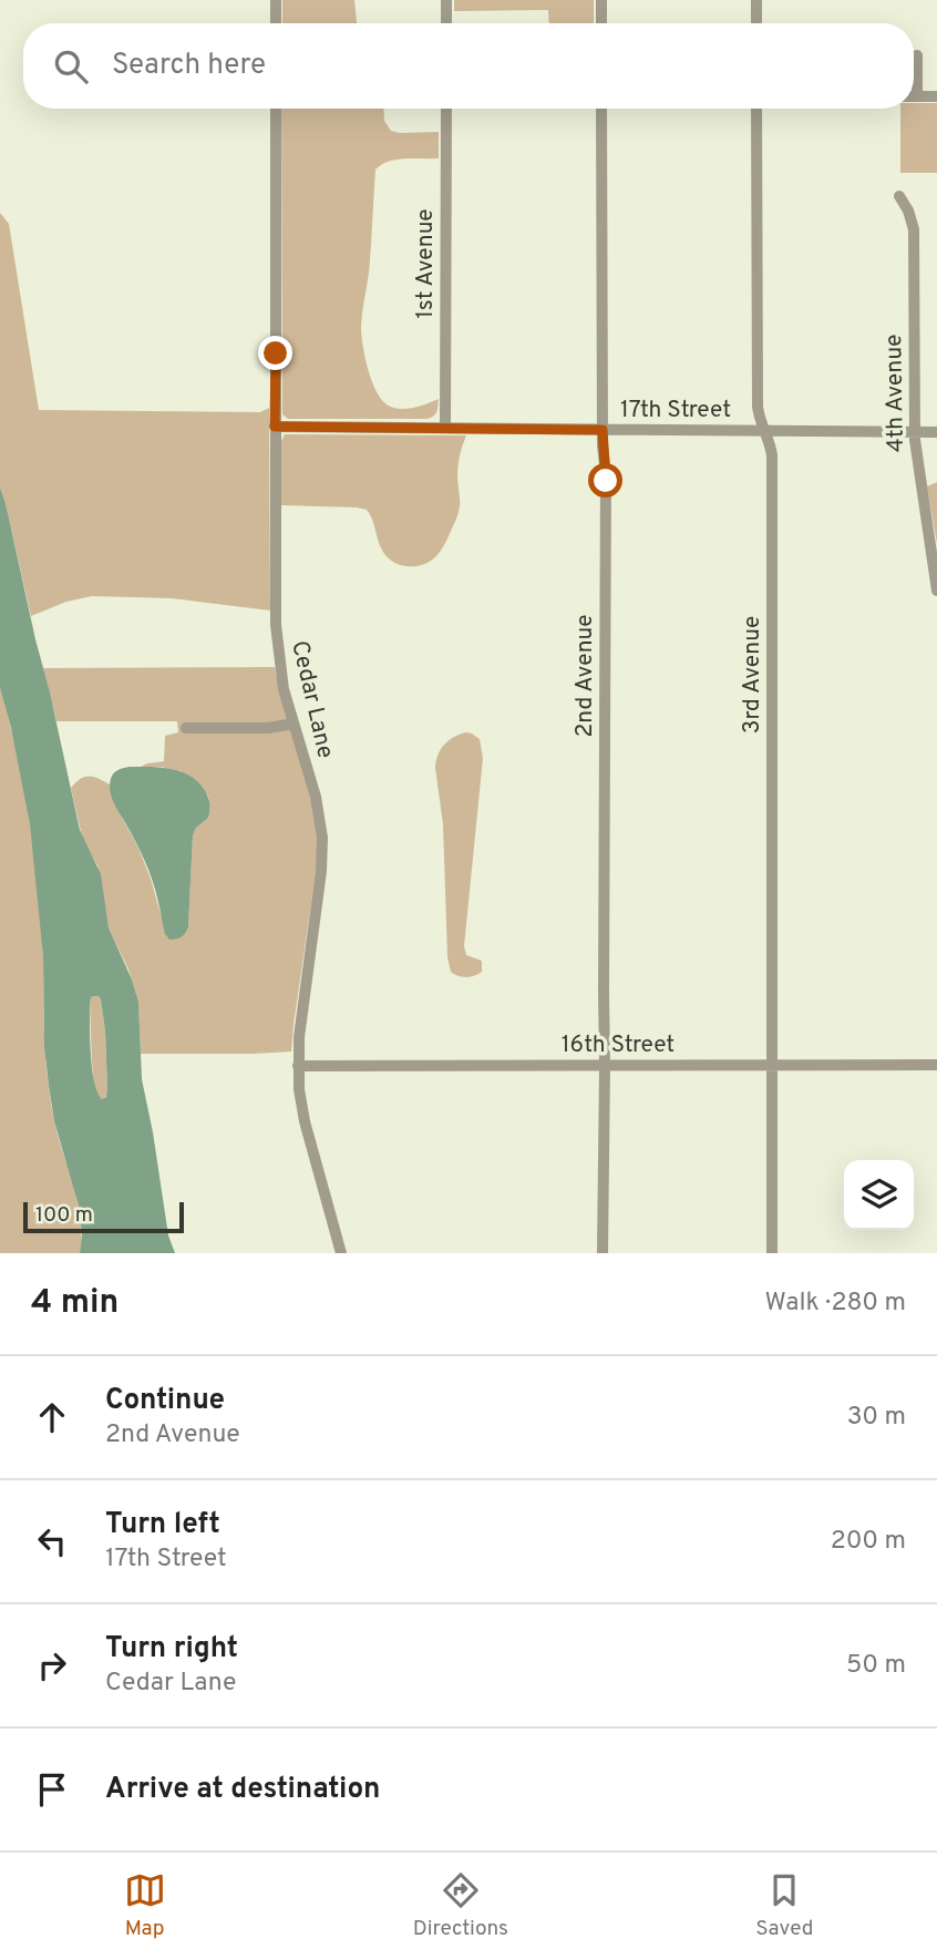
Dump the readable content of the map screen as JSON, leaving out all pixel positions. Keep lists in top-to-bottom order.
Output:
{
  "streets": {
    "street": [
      "1st Avenue",
      "4th Avenue",
      "17th Street",
      "3rd Avenue",
      "2nd Avenue",
      "Cedar Lane",
      "16th Street"
    ]
  },
  "crossings": [
    ["1st Avenue", "17th Street"],
    ["4th Avenue", "17th Street"],
    ["17th Street", "3rd Avenue"],
    ["17th Street", "2nd Avenue"],
    ["17th Street", "Cedar Lane"],
    ["3rd Avenue", "16th Street"],
    ["2nd Avenue", "16th Street"],
    ["Cedar Lane", "16th Street"]
  ],
  "scale_bar": "100 m",
  "page": {
    "search": "Search here",
    "scale": "100 m",
    "heading": ["4 min", "Walk · 280 m"],
    "list": [
      ["Continue", "2nd Avenue", "30 m"],
      ["Turn left", "17th Street", "200 m"],
      ["Turn right", "Cedar Lane", "50 m"],
      "Arrive at destination"
    ],
    "nav": ["Map", "Directions", "Saved"]
  }
}
